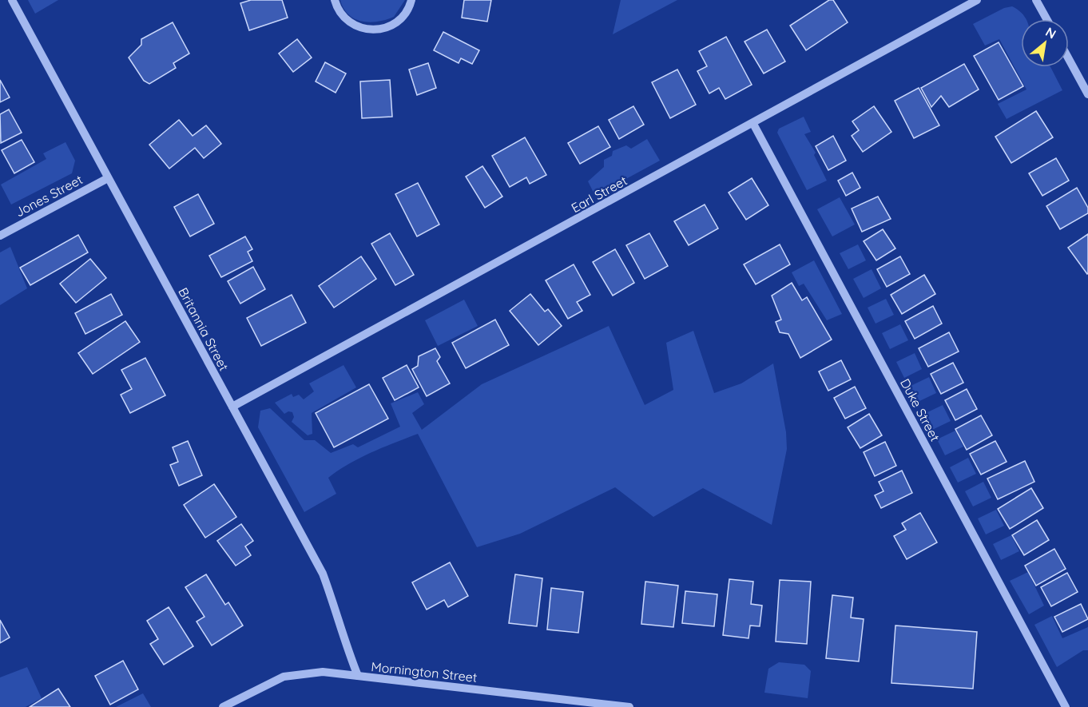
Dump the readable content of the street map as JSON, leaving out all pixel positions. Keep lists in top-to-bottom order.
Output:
{
  "streets": {
    "street": [
      "Earl Street",
      "Jones Street",
      "Britannia Street",
      "Duke Street",
      "Mornington Street"
    ]
  },
  "crossings": [
    ["Earl Street", "Britannia Street"],
    ["Earl Street", "Duke Street"],
    ["Jones Street", "Britannia Street"],
    ["Britannia Street", "Mornington Street"]
  ],
  "north": "top right"
}
